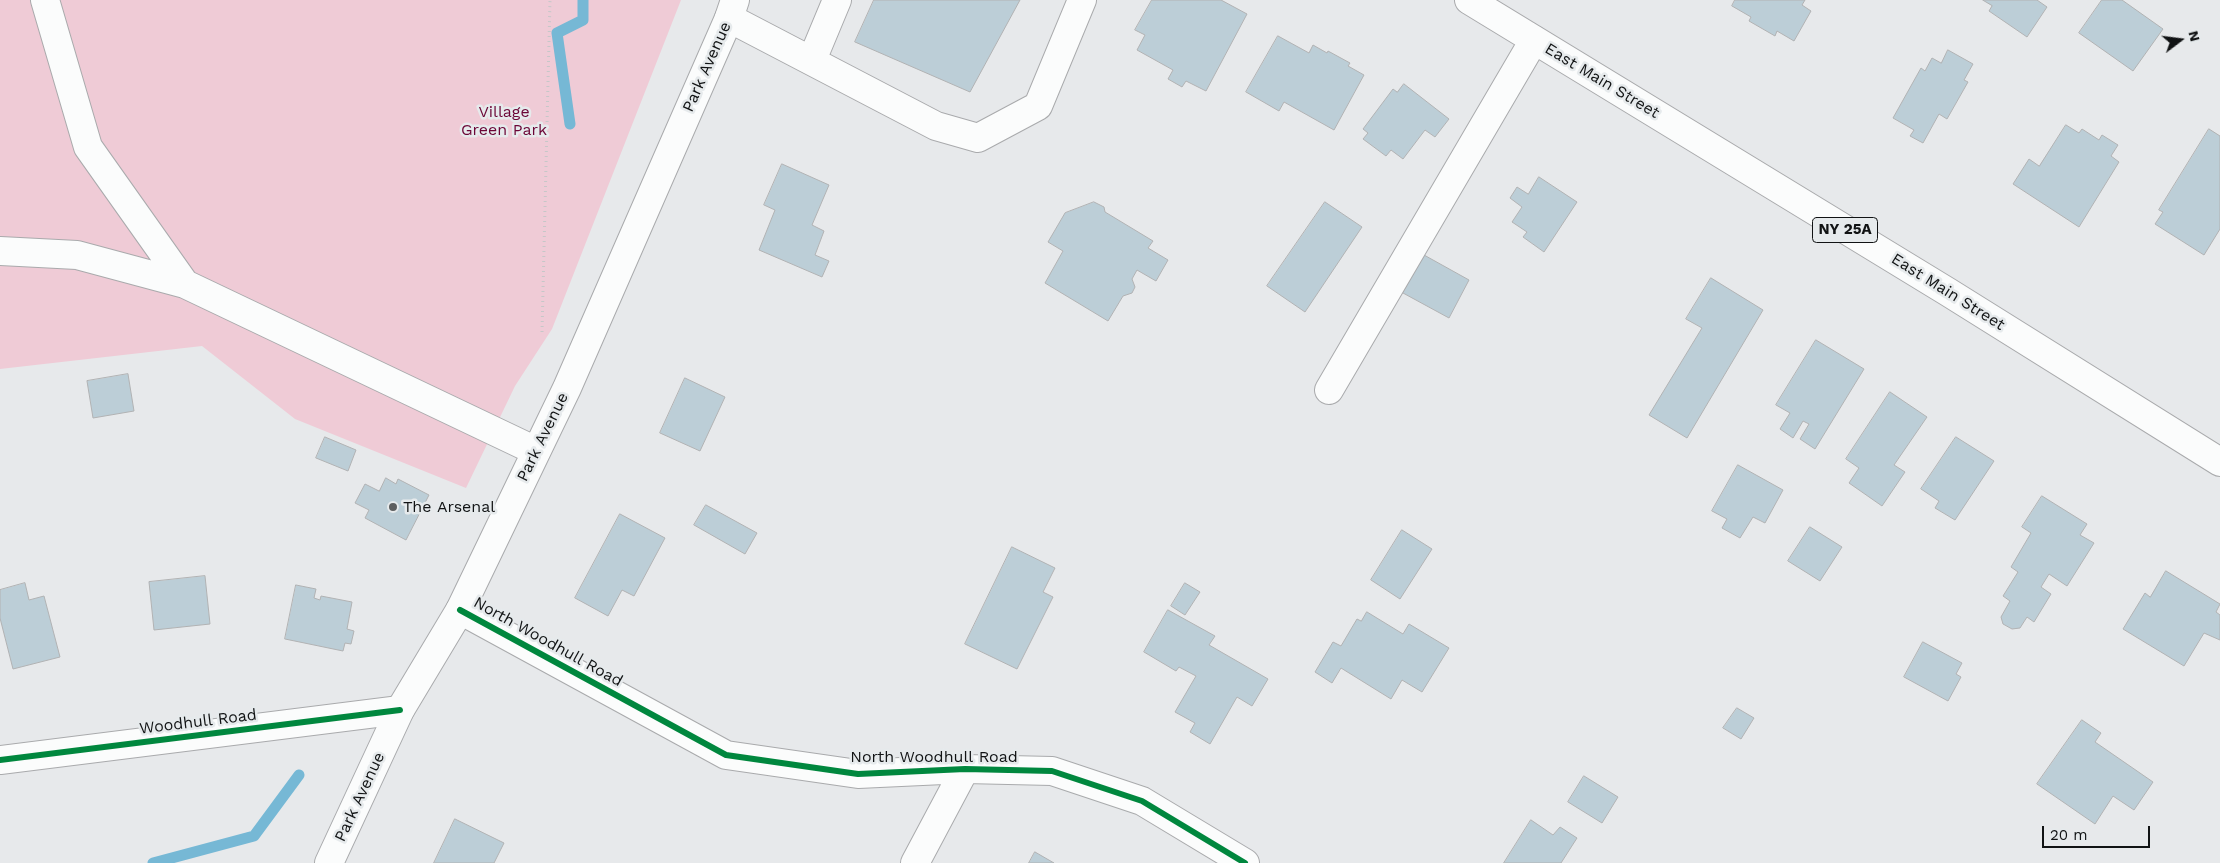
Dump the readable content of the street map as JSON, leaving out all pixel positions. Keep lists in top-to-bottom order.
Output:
{
  "streets": {
    "main road": [
      "Park Avenue",
      "East Main Street",
      "NY 25A",
      "North Woodhull Road",
      "Woodhull Road"
    ]
  },
  "crossings": [
    ["Park Avenue", "North Woodhull Road"],
    ["Park Avenue", "Woodhull Road"]
  ],
  "parks": ["Village Green Park"],
  "places": ["The Arsenal"],
  "scale_bar": "20 m",
  "north": "right"
}
